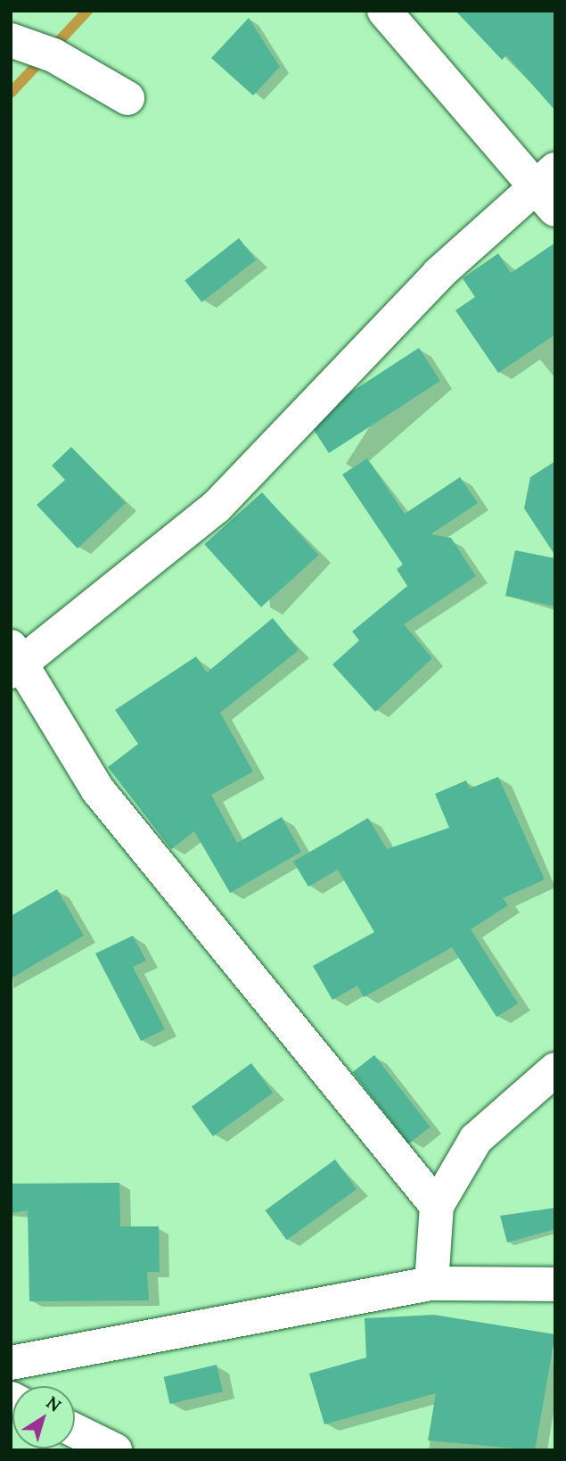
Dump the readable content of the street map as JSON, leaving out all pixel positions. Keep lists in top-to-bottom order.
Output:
{
  "north": "top right"
}
